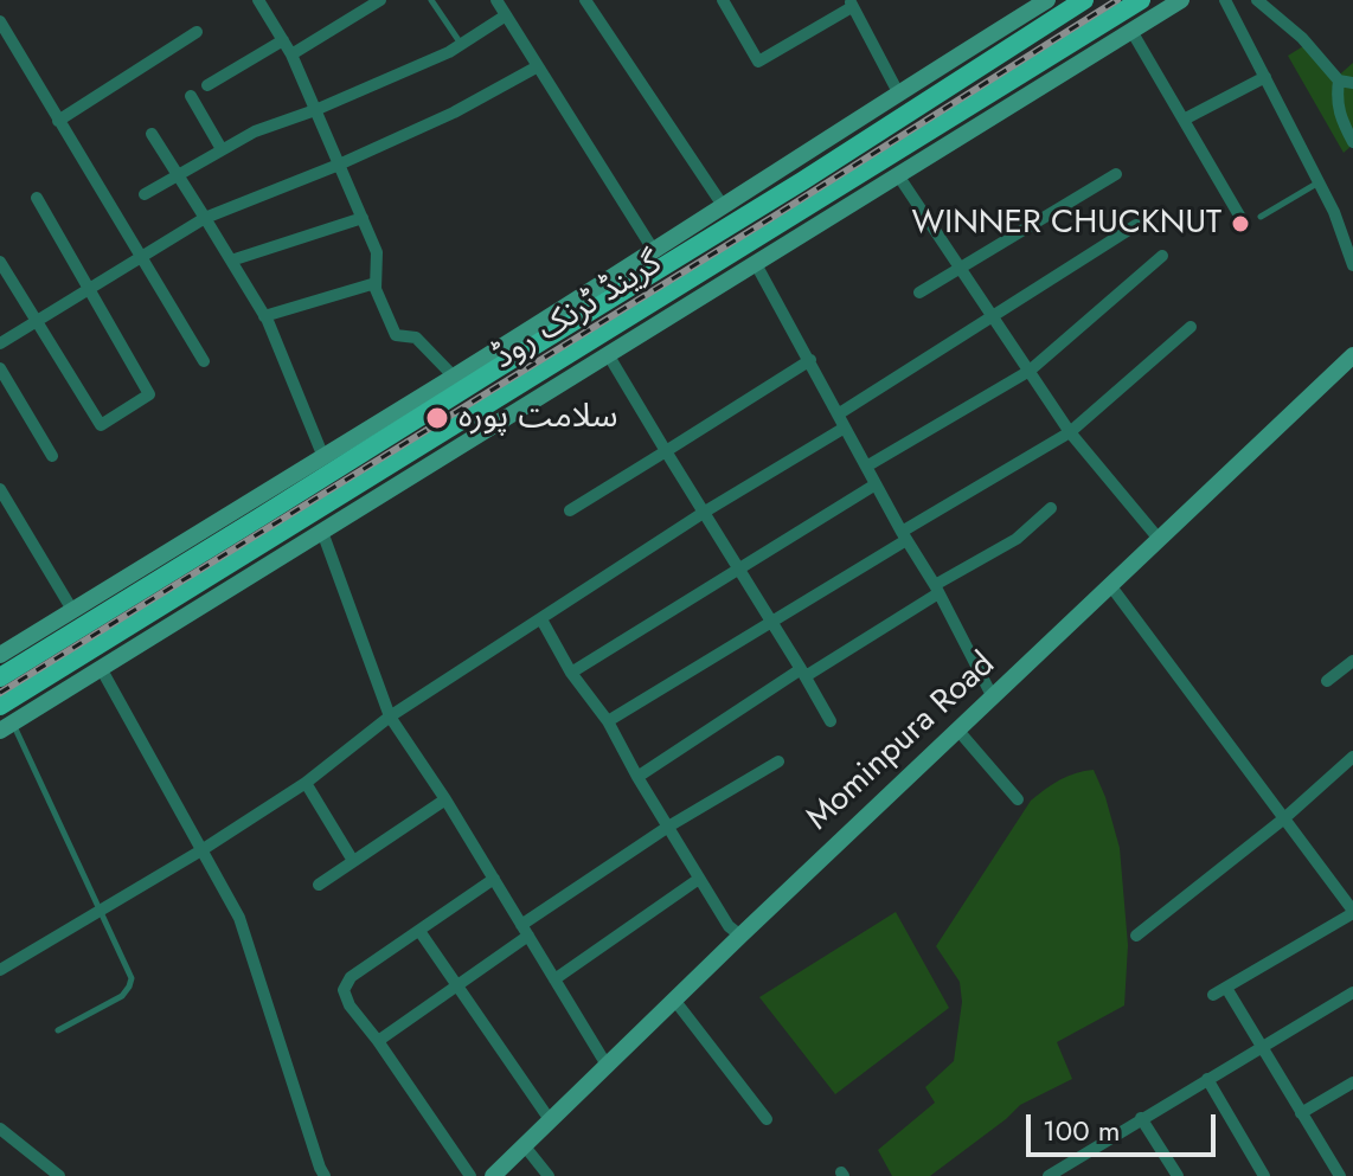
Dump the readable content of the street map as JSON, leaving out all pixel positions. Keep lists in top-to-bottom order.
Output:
{
  "streets": {
    "main road": ["گرینڈ ٹرنک روڈ"],
    "street": ["Mominpura Road"]
  },
  "places": ["WINNER CHUCKNUT", "سلامت پورہ"],
  "scale_bar": "100 m"
}
